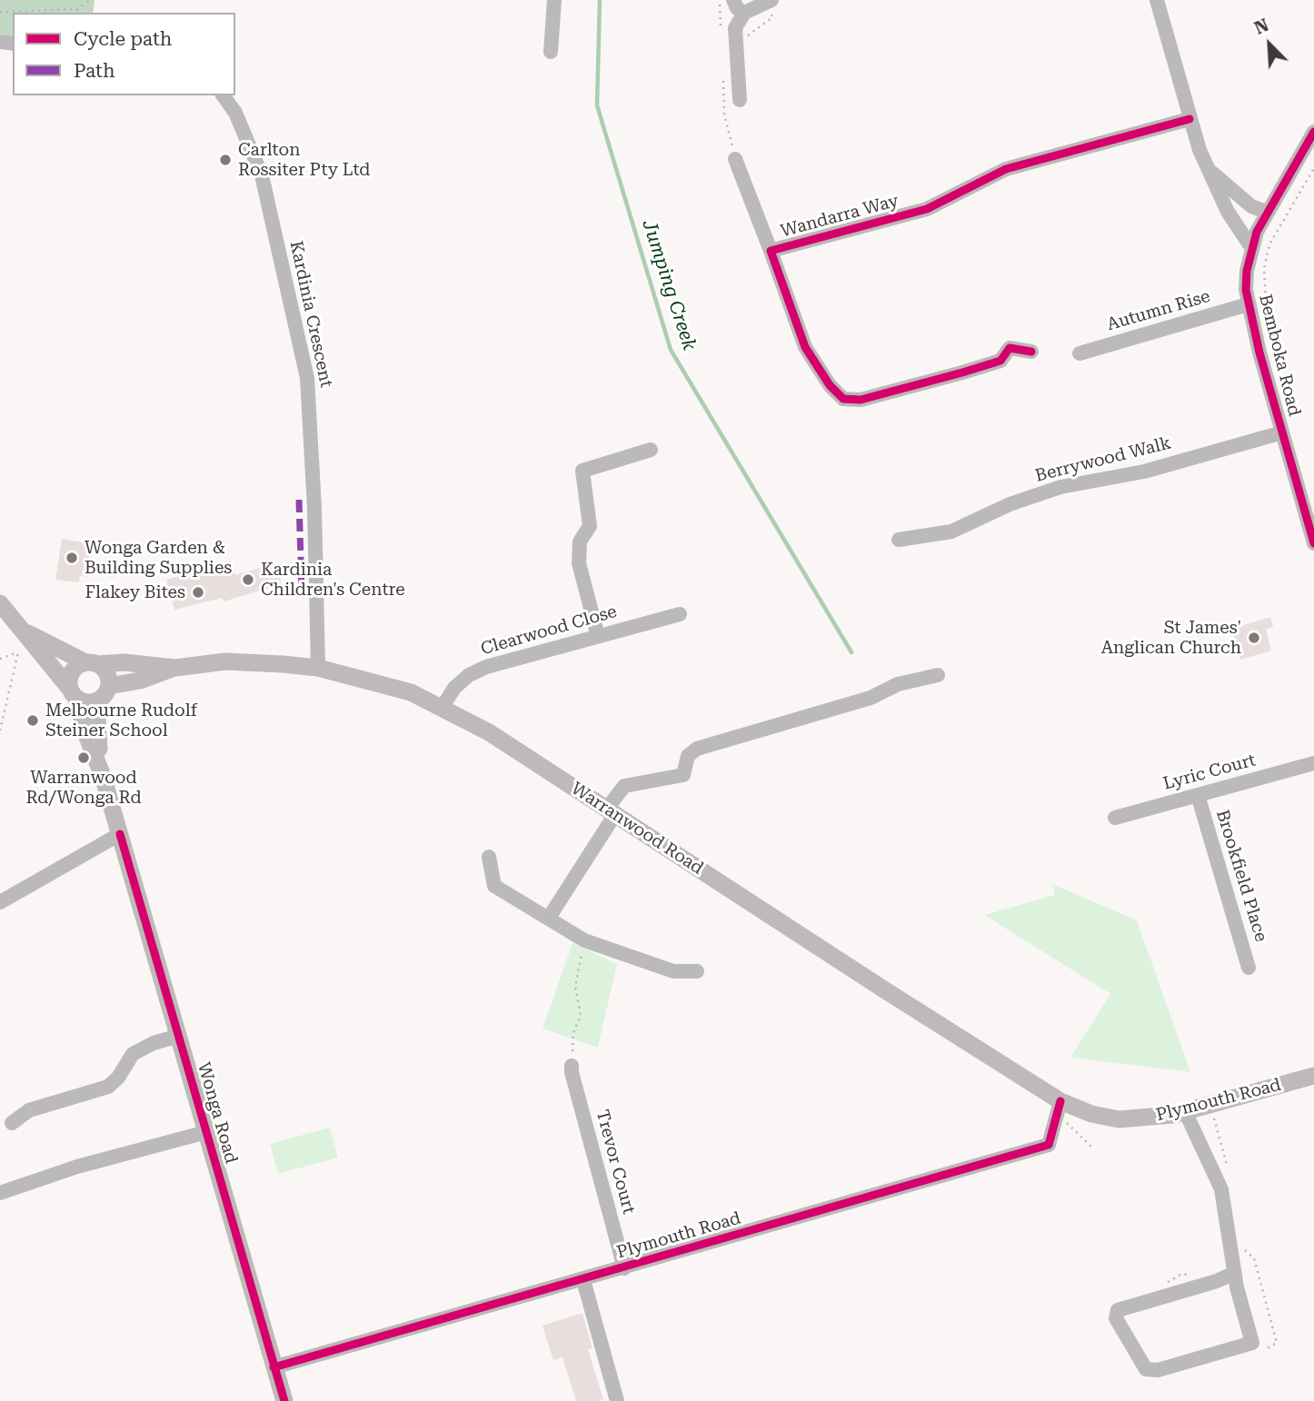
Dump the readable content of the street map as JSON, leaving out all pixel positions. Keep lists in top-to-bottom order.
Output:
{
  "streets": {
    "main road": ["Warranwood Road", "Plymouth Road", "Wonga Road"],
    "street": [
      "Wandarra Way",
      "Autumn Rise",
      "Kardinia Crescent",
      "Bemboka Road",
      "Berrywood Walk",
      "Clearwood Close",
      "Lyric Court",
      "Brookfield Place",
      "Trevor Court"
    ]
  },
  "crossings": [
    ["Autumn Rise", "Bemboka Road"],
    ["Kardinia Crescent", "Warranwood Road"],
    ["Bemboka Road", "Berrywood Walk"],
    ["Clearwood Close", "Warranwood Road"],
    ["Lyric Court", "Brookfield Place"],
    ["Warranwood Road", "Plymouth Road"],
    ["Warranwood Road", "Wonga Road"],
    ["Plymouth Road", "Wonga Road"],
    ["Plymouth Road", "Trevor Court"]
  ],
  "water": ["Jumping Creek"],
  "places": [
    "Carlton Rossiter Pty Ltd",
    "Wonga Garden & Building Supplies",
    "Kardinia Children's Centre",
    "Flakey Bites",
    "St James' Anglican Church",
    "Melbourne Rudolf Steiner School",
    "Warranwood Rd/Wonga Rd"
  ],
  "legend": ["Cycle path", "Path"],
  "north": "top left"
}
